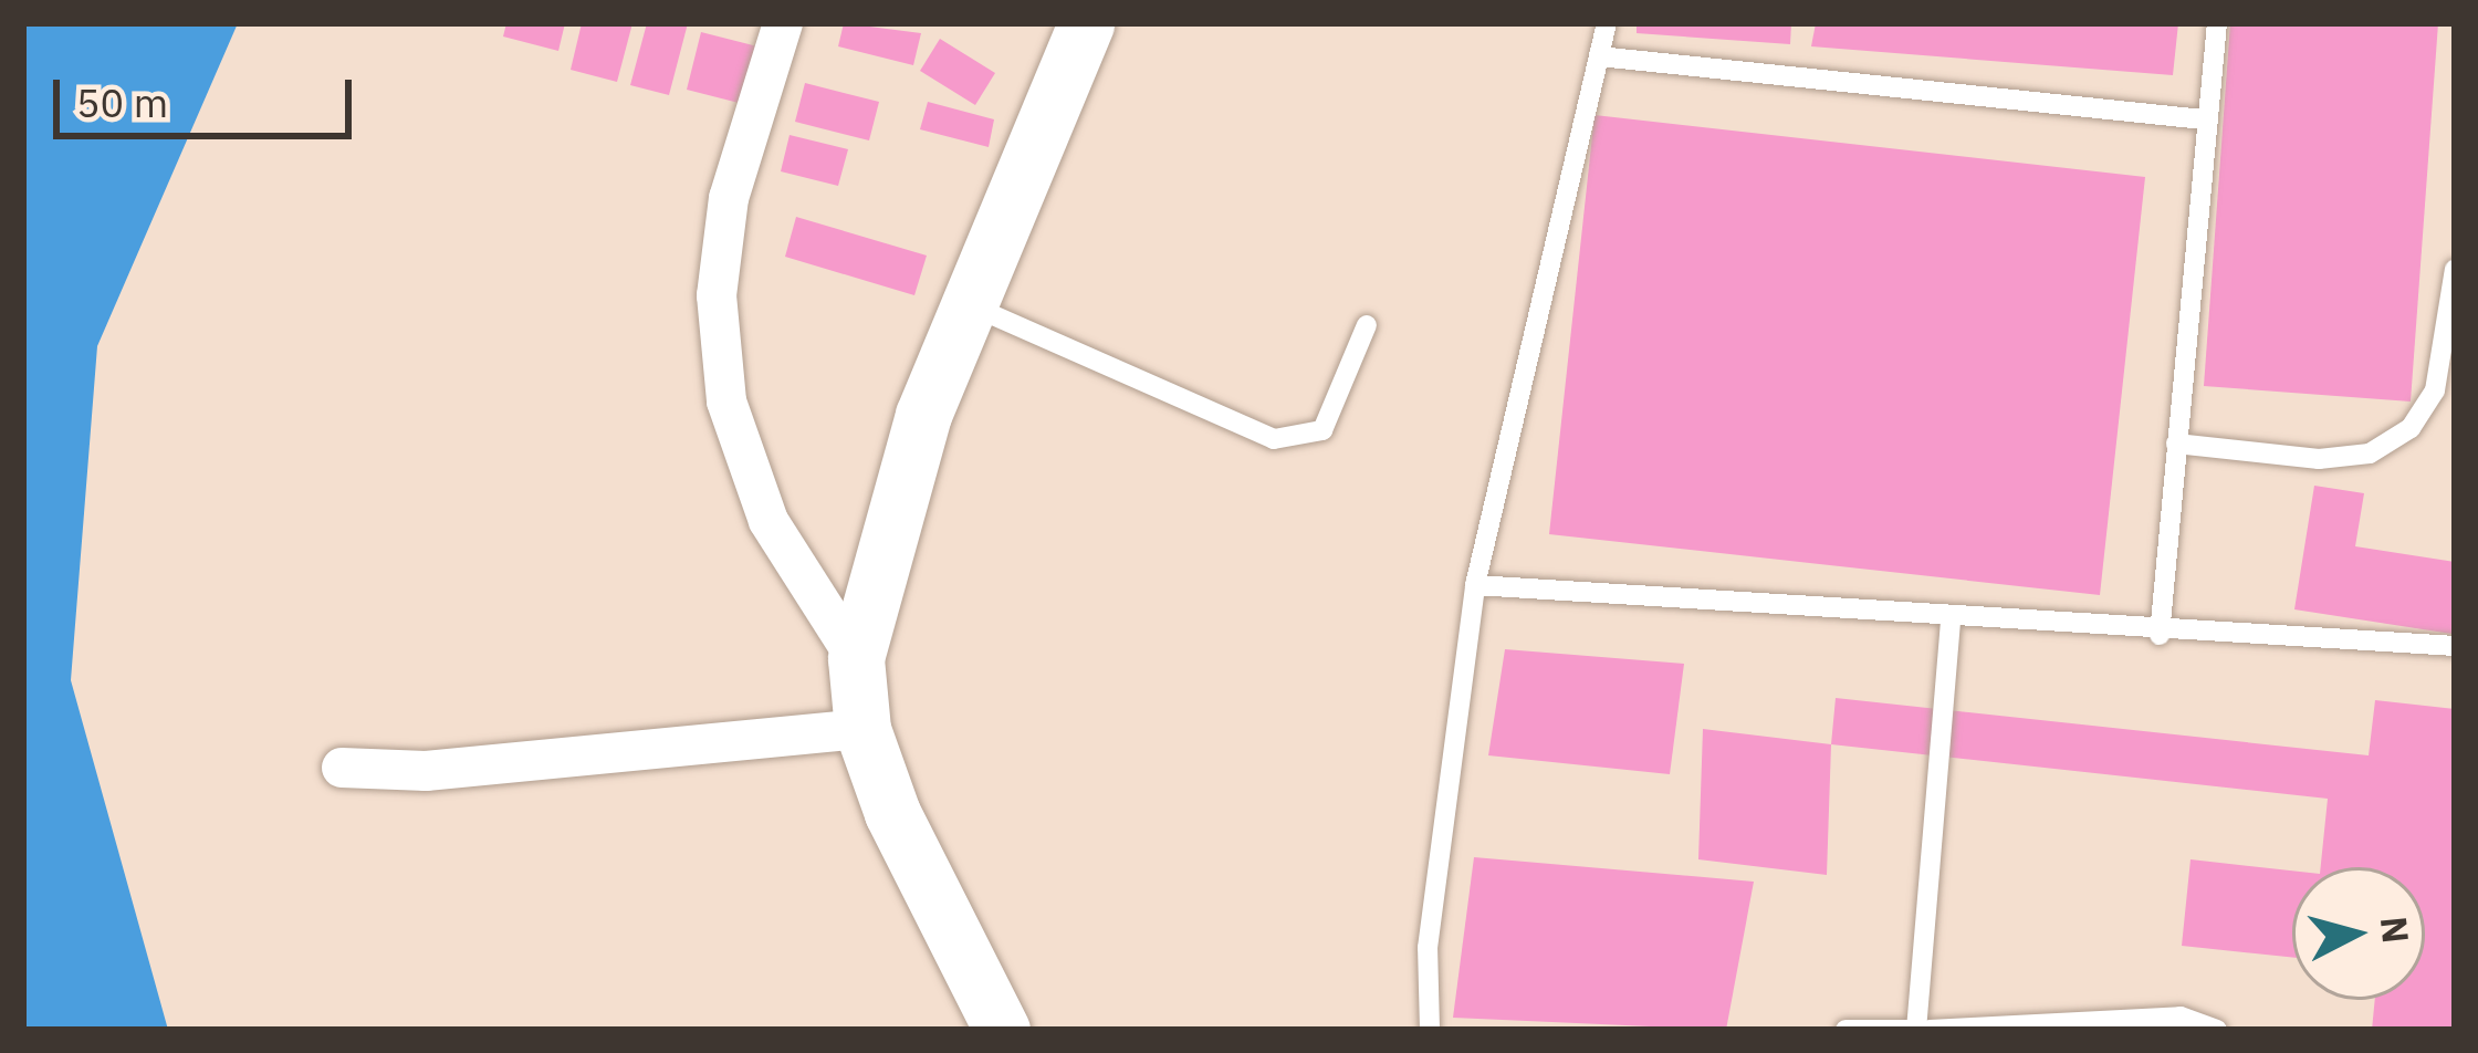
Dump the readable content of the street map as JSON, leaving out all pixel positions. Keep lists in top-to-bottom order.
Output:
{
  "scale_bar": "50 m",
  "north": "right"
}
